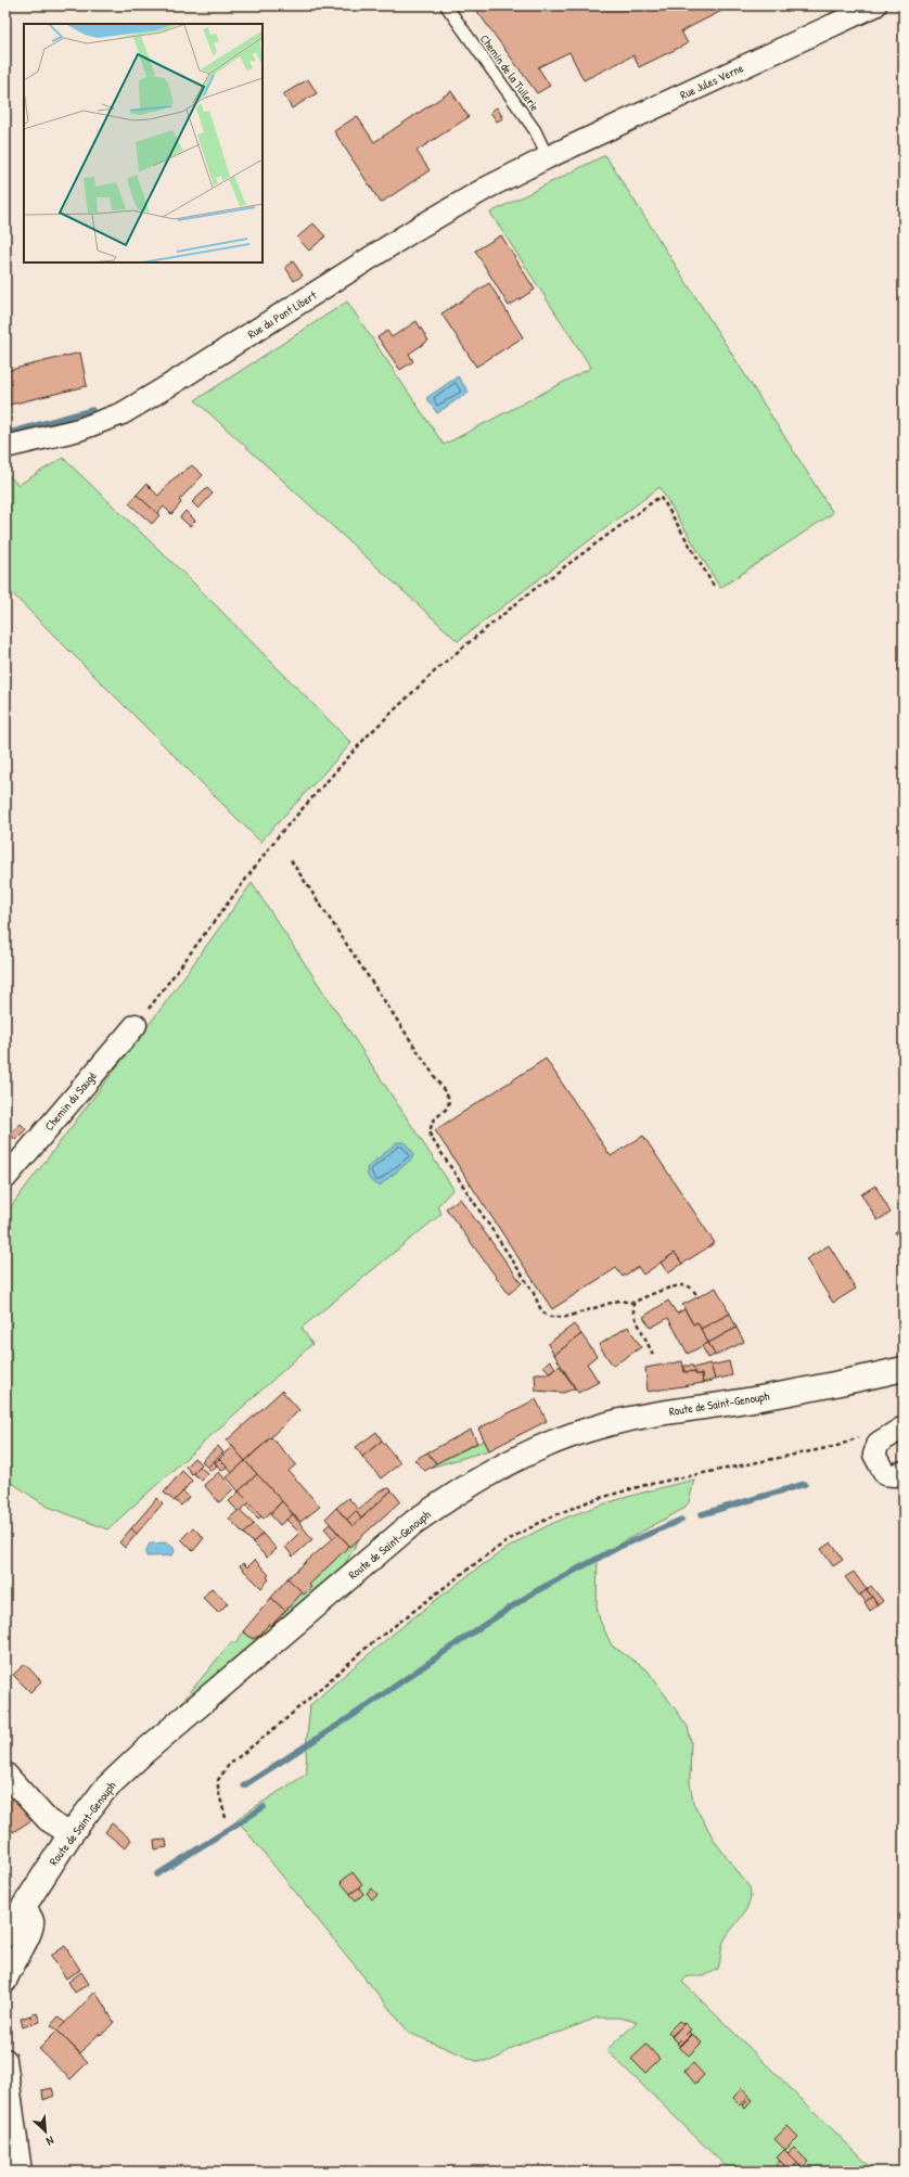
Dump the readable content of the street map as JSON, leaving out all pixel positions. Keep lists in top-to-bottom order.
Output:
{
  "streets": {
    "street": [
      "Rue Jules Verne",
      "Rue du Pont Libert",
      "Chemin du Saugé",
      "Route de Saint-Genouph"
    ],
    "lane": ["Chemin de la Tuilerie"]
  },
  "crossings": [
    ["Chemin de la Tuilerie", "Rue Jules Verne"],
    ["Chemin de la Tuilerie", "Rue du Pont Libert"],
    ["Rue Jules Verne", "Rue du Pont Libert"]
  ],
  "north": "bottom right"
}
